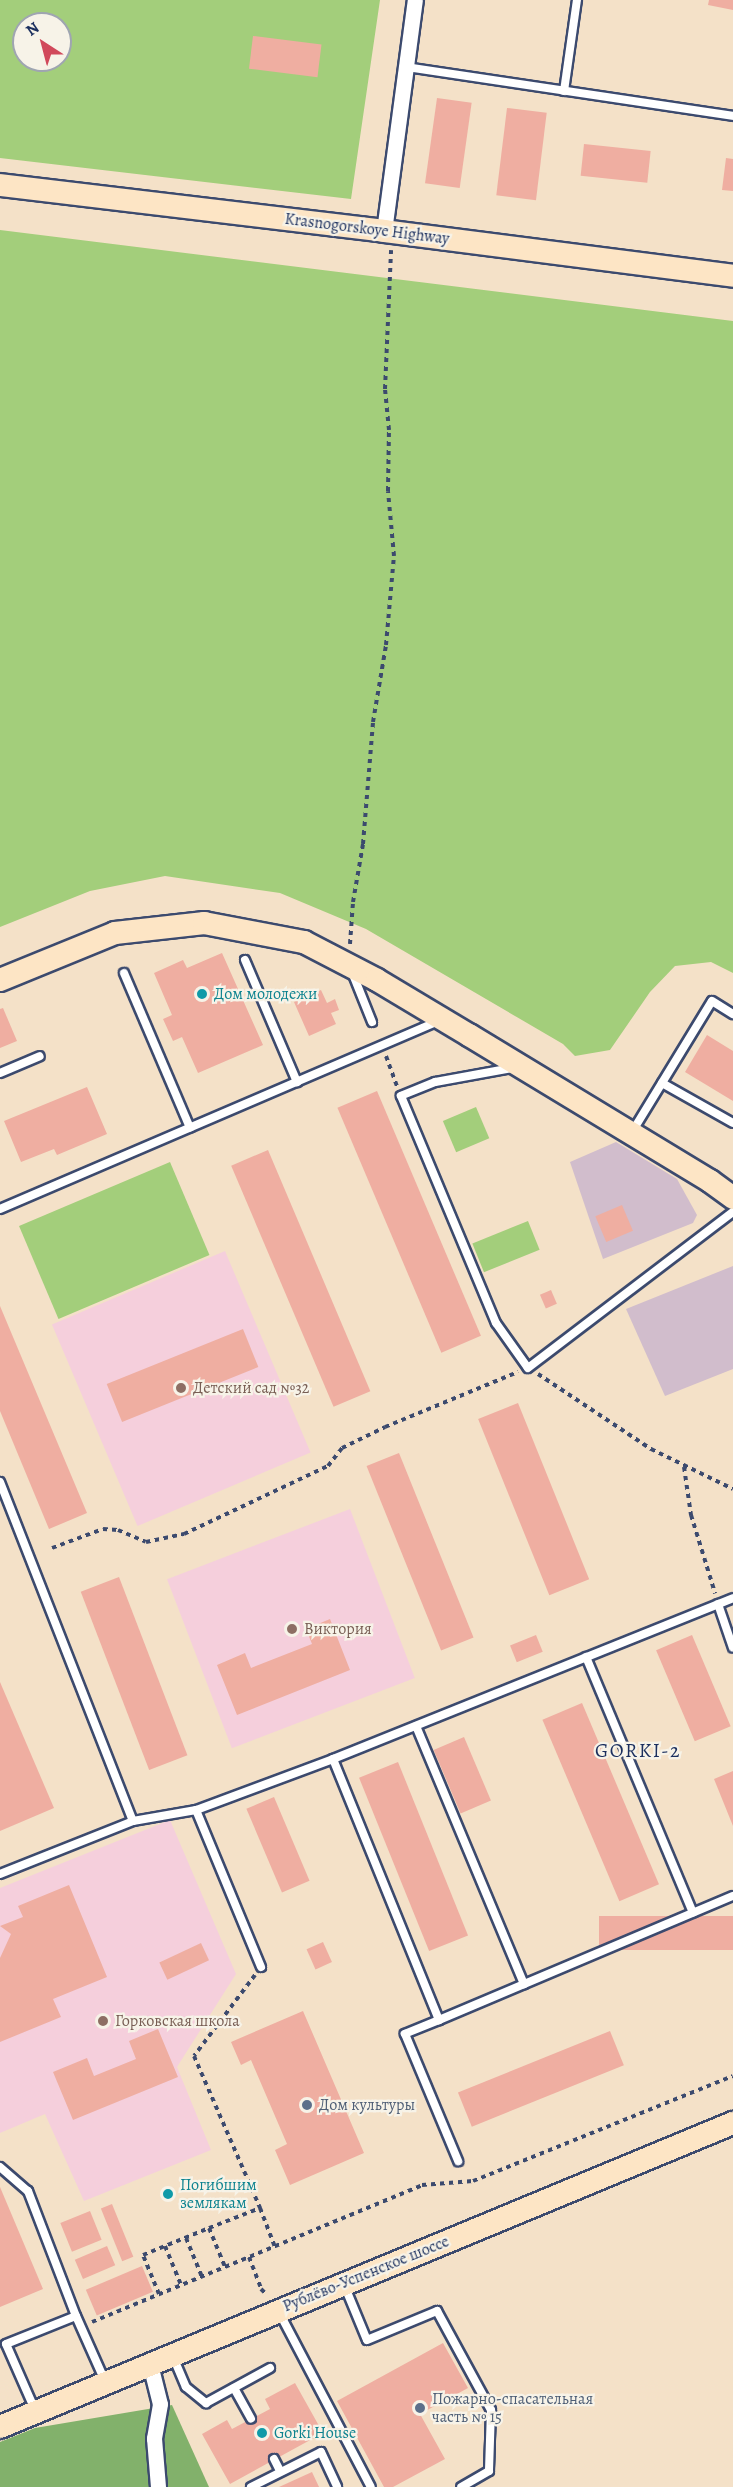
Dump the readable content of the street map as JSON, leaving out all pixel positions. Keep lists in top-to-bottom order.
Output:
{
  "streets": {
    "street": ["Krasnogorskoye Highway", "Рублёво-Успенское шоссе"]
  },
  "districts": ["GORKI-2"],
  "places": [
    "Дом молодежи",
    "Детский сад №32",
    "Виктория",
    "Горковская школа",
    "Дом культуры",
    "Погибшим землякам",
    "Пожарно-спасательная часть № 15",
    "Gorki House"
  ],
  "north": "top left"
}
